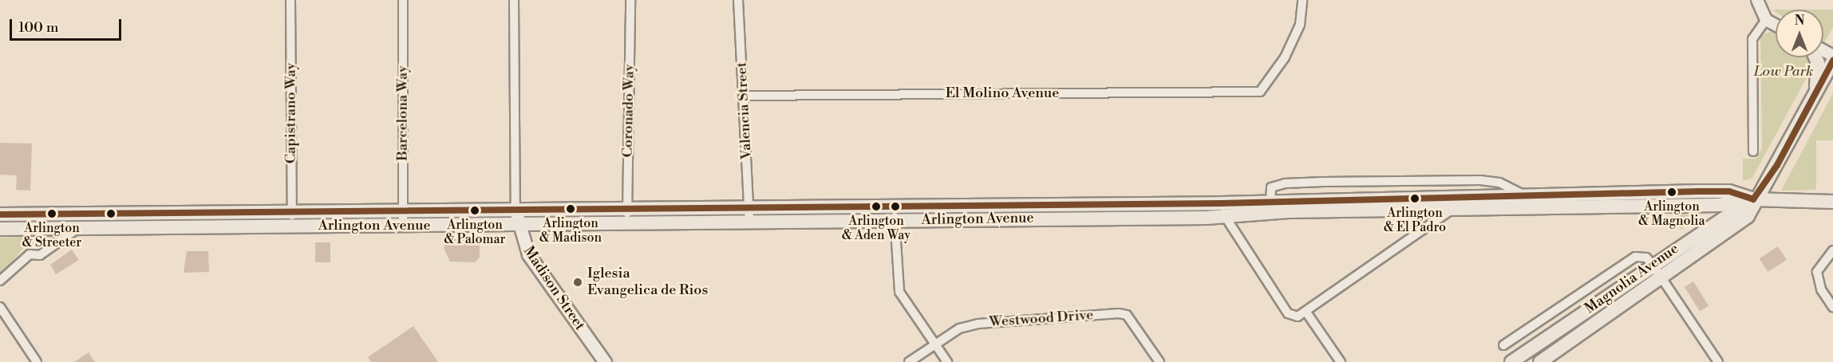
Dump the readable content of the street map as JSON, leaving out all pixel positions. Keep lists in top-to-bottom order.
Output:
{
  "streets": {
    "main road": ["Arlington Avenue", "Magnolia Avenue", "Madison Street"],
    "street": [
      "El Molino Avenue",
      "Coronado Way",
      "Valencia Street",
      "Capistrano Way",
      "Barcelona Way",
      "Westwood Drive"
    ]
  },
  "crossings": [
    ["El Molino Avenue", "Valencia Street"],
    ["Coronado Way", "Arlington Avenue"],
    ["Valencia Street", "Arlington Avenue"],
    ["Capistrano Way", "Arlington Avenue"],
    ["Barcelona Way", "Arlington Avenue"],
    ["Arlington Avenue", "Magnolia Avenue"],
    ["Arlington Avenue", "Madison Street"]
  ],
  "parks": ["Low Park"],
  "places": [
    "Arlington & Magnolia",
    "Arlington & El Padro",
    "Arlington & Aden Way",
    "Arlington & Madison",
    "Arlington & Palomar",
    "Arlington & Streeter",
    "Iglesia Evangelica de Rios"
  ],
  "scale_bar": "100 m",
  "north": "top"
}
